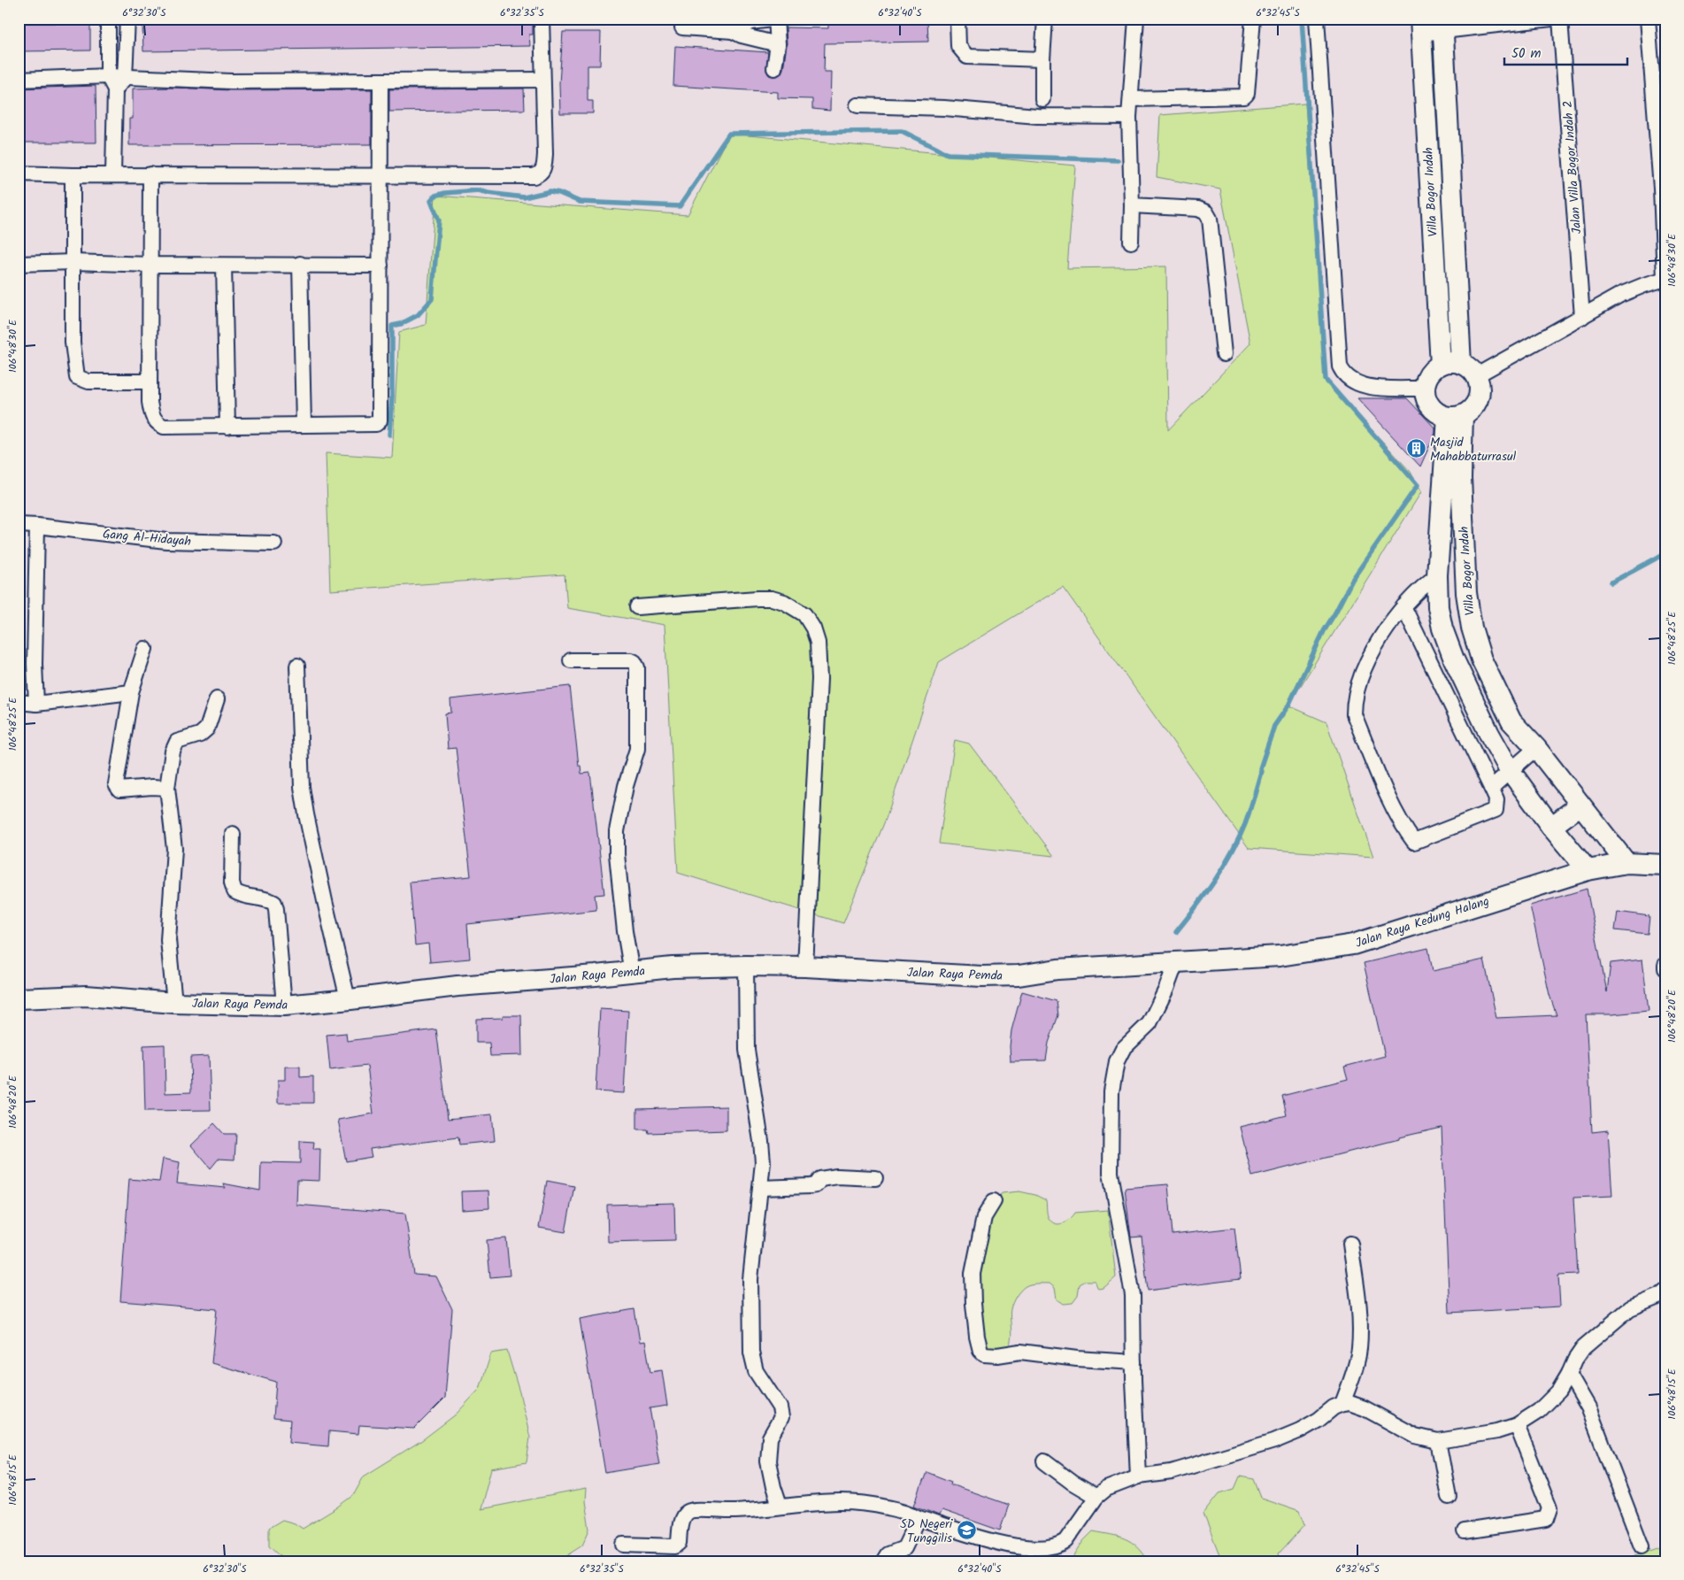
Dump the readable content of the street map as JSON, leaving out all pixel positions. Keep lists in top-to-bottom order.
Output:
{
  "streets": {
    "street": [
      "Jalan Villa Bogor Indah 2",
      "Villa Bogor Indah",
      "Gang Al-Hidayah",
      "Jalan Raya Kedung Halang",
      "Jalan Raya Pemda"
    ]
  },
  "crossings": [
    ["Villa Bogor Indah", "Jalan Raya Kedung Halang"],
    ["Jalan Raya Kedung Halang", "Jalan Raya Pemda"]
  ],
  "places": {
    "building": ["Masjid Mahabbaturrasul"],
    "school or university": ["SD Negeri Tunggilis"]
  },
  "scale_bar": "50 m",
  "coordinates": [
    "6°32'30\"S",
    "6°32'35\"S",
    "6°32'40\"S",
    "6°32'45\"S",
    "106°48'30\"E",
    "106°48'25\"E",
    "106°48'20\"E",
    "106°48'15\"E"
  ]
}
